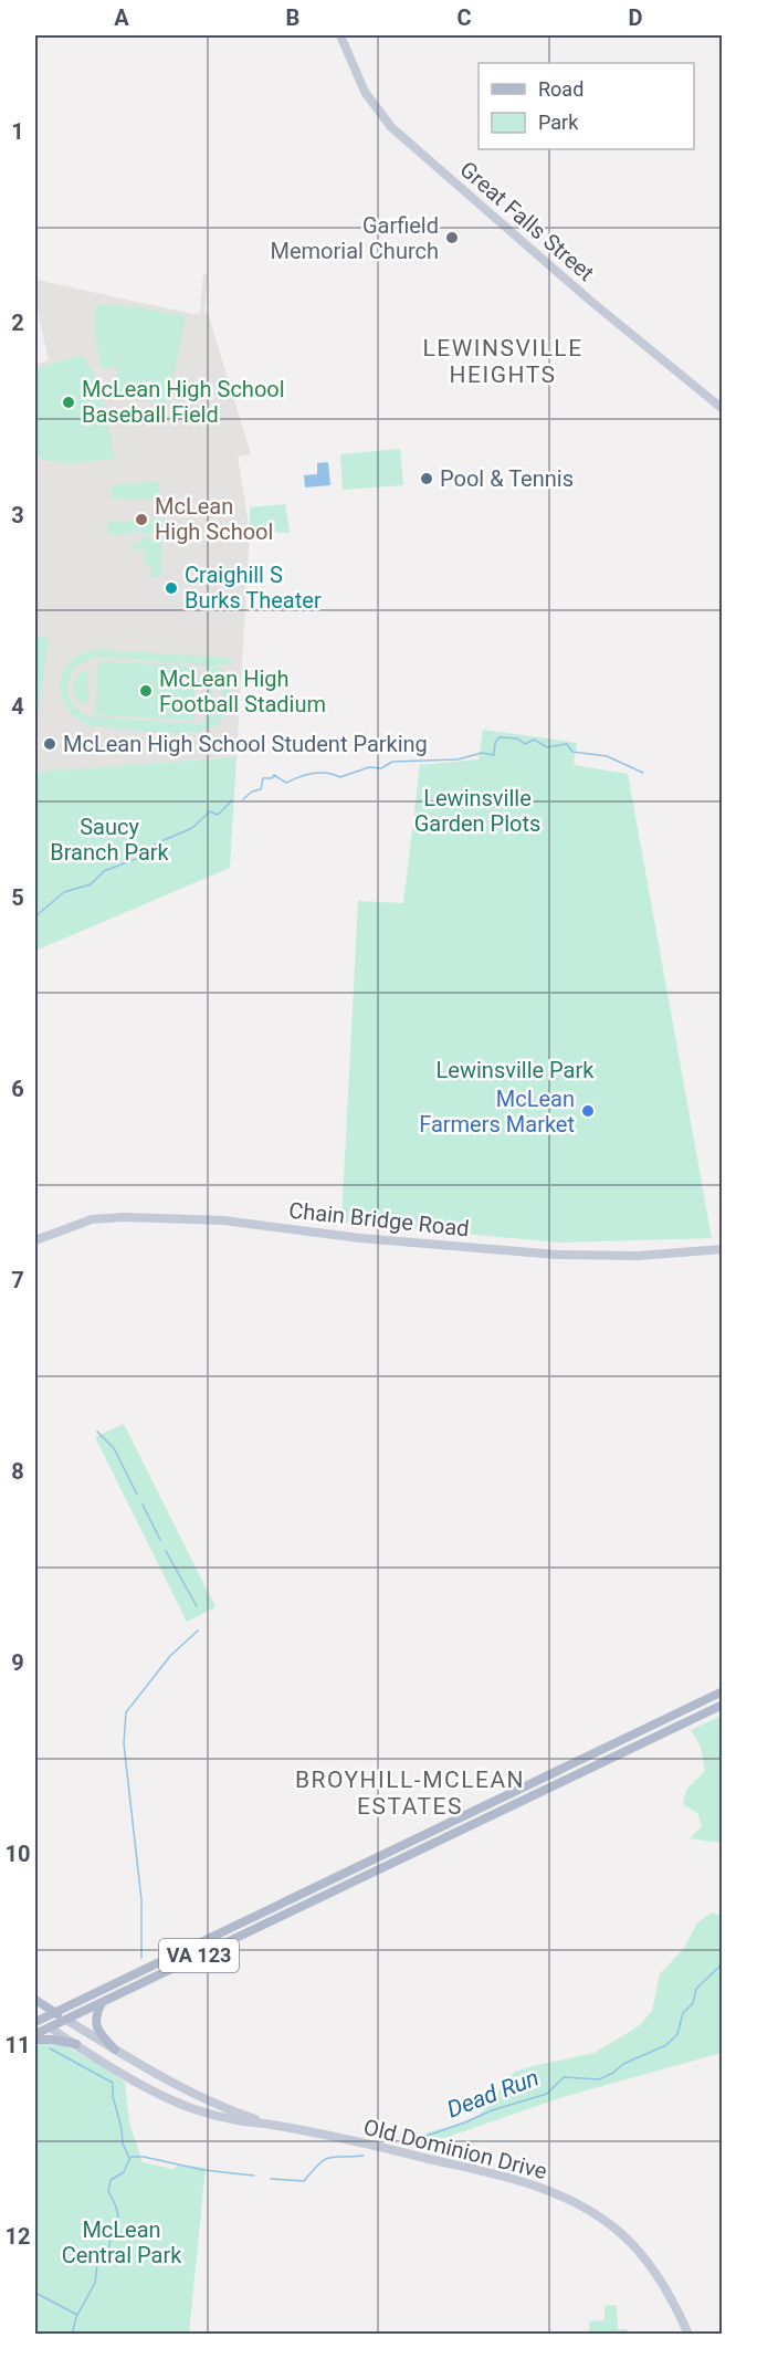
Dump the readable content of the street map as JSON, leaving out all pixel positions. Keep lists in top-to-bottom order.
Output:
{
  "streets": {
    "main road": [
      "Great Falls Street",
      "Chain Bridge Road",
      "VA 123",
      "Old Dominion Drive"
    ]
  },
  "crossings": [
    ["VA 123", "Old Dominion Drive"]
  ],
  "districts": ["LEWINSVILLE HEIGHTS", "BROYHILL-MCLEAN ESTATES"],
  "water": ["Dead Run"],
  "parks": [
    "Lewinsville Garden Plots",
    "Saucy Branch Park",
    "Lewinsville Park",
    "McLean Central Park"
  ],
  "places": [
    "Garfield Memorial Church",
    "McLean High School Baseball Field",
    "Pool & Tennis",
    "McLean High School",
    "Craighill S Burks Theater",
    "McLean High Football Stadium",
    "McLean High School Student Parking",
    "McLean Farmers Market"
  ],
  "legend": ["Road", "Park"],
  "grid": {
    "columns": [
      "A",
      "B",
      "C",
      "D"
    ],
    "rows": [
      "1",
      "2",
      "3",
      "4",
      "5",
      "6",
      "7",
      "8",
      "9",
      "10",
      "11",
      "12"
    ]
  }
}
